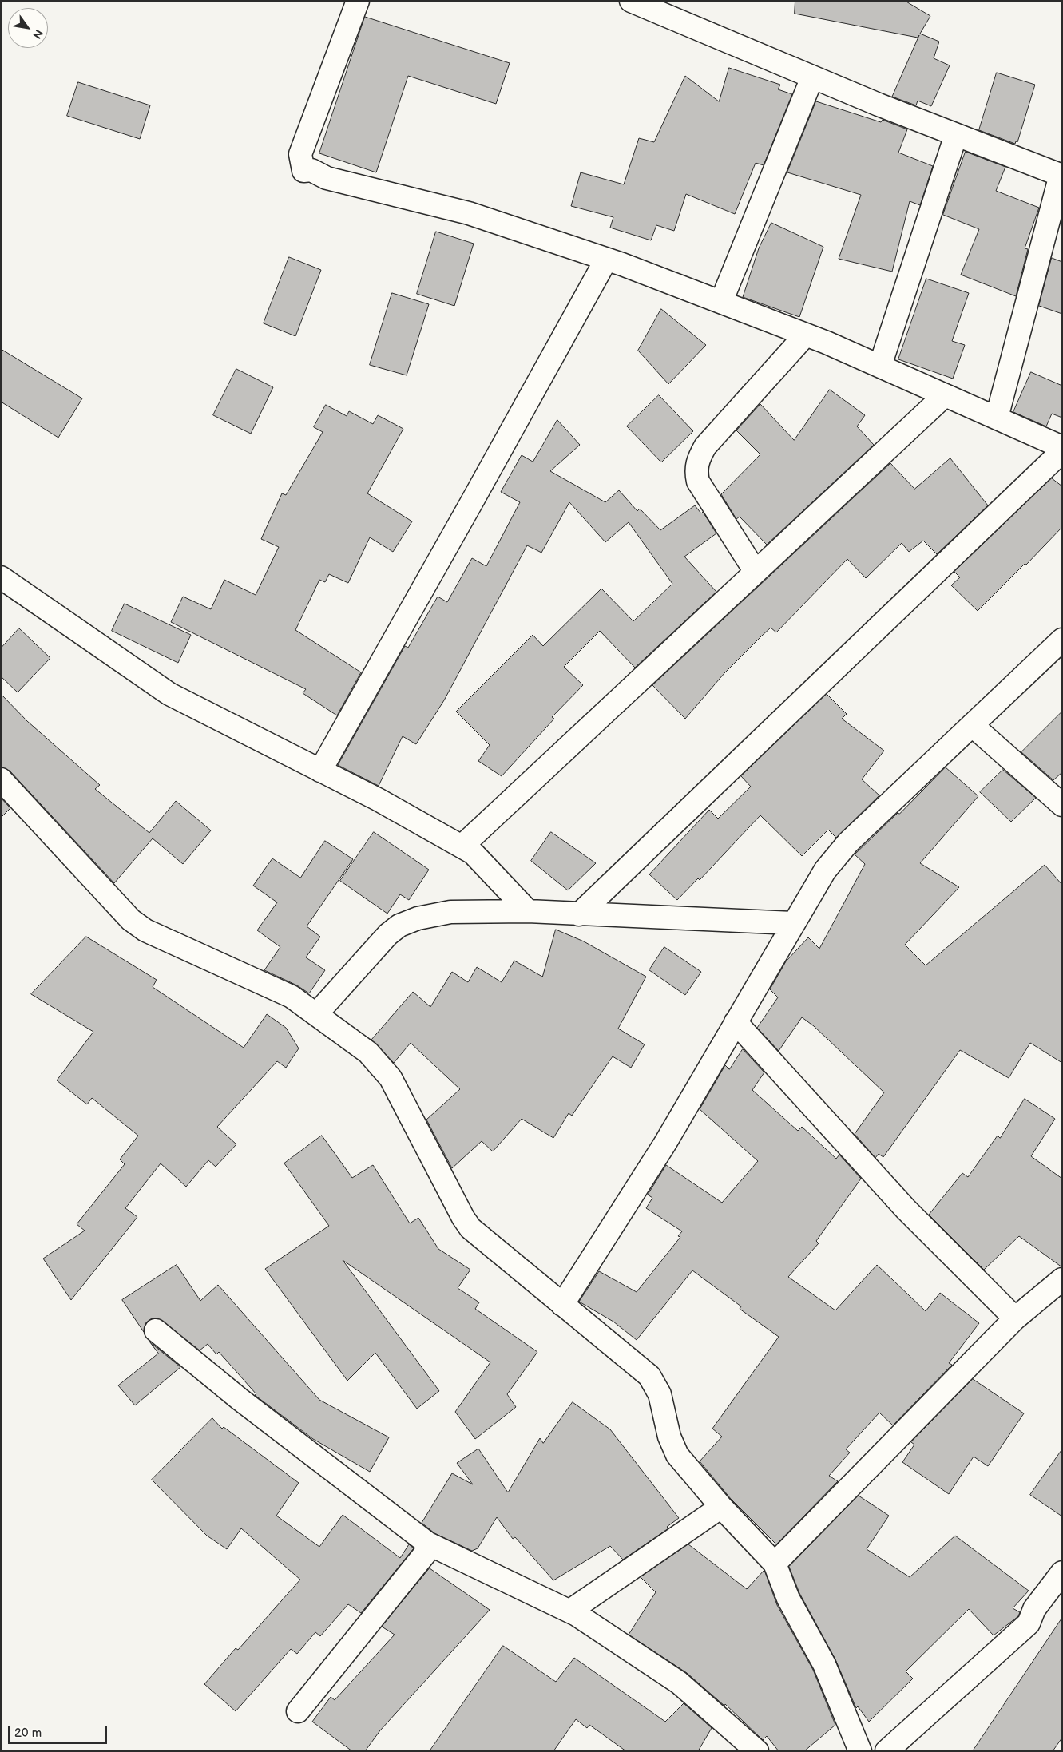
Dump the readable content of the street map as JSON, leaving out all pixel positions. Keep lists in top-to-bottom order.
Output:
{
  "scale_bar": "20 m",
  "north": "bottom right"
}
